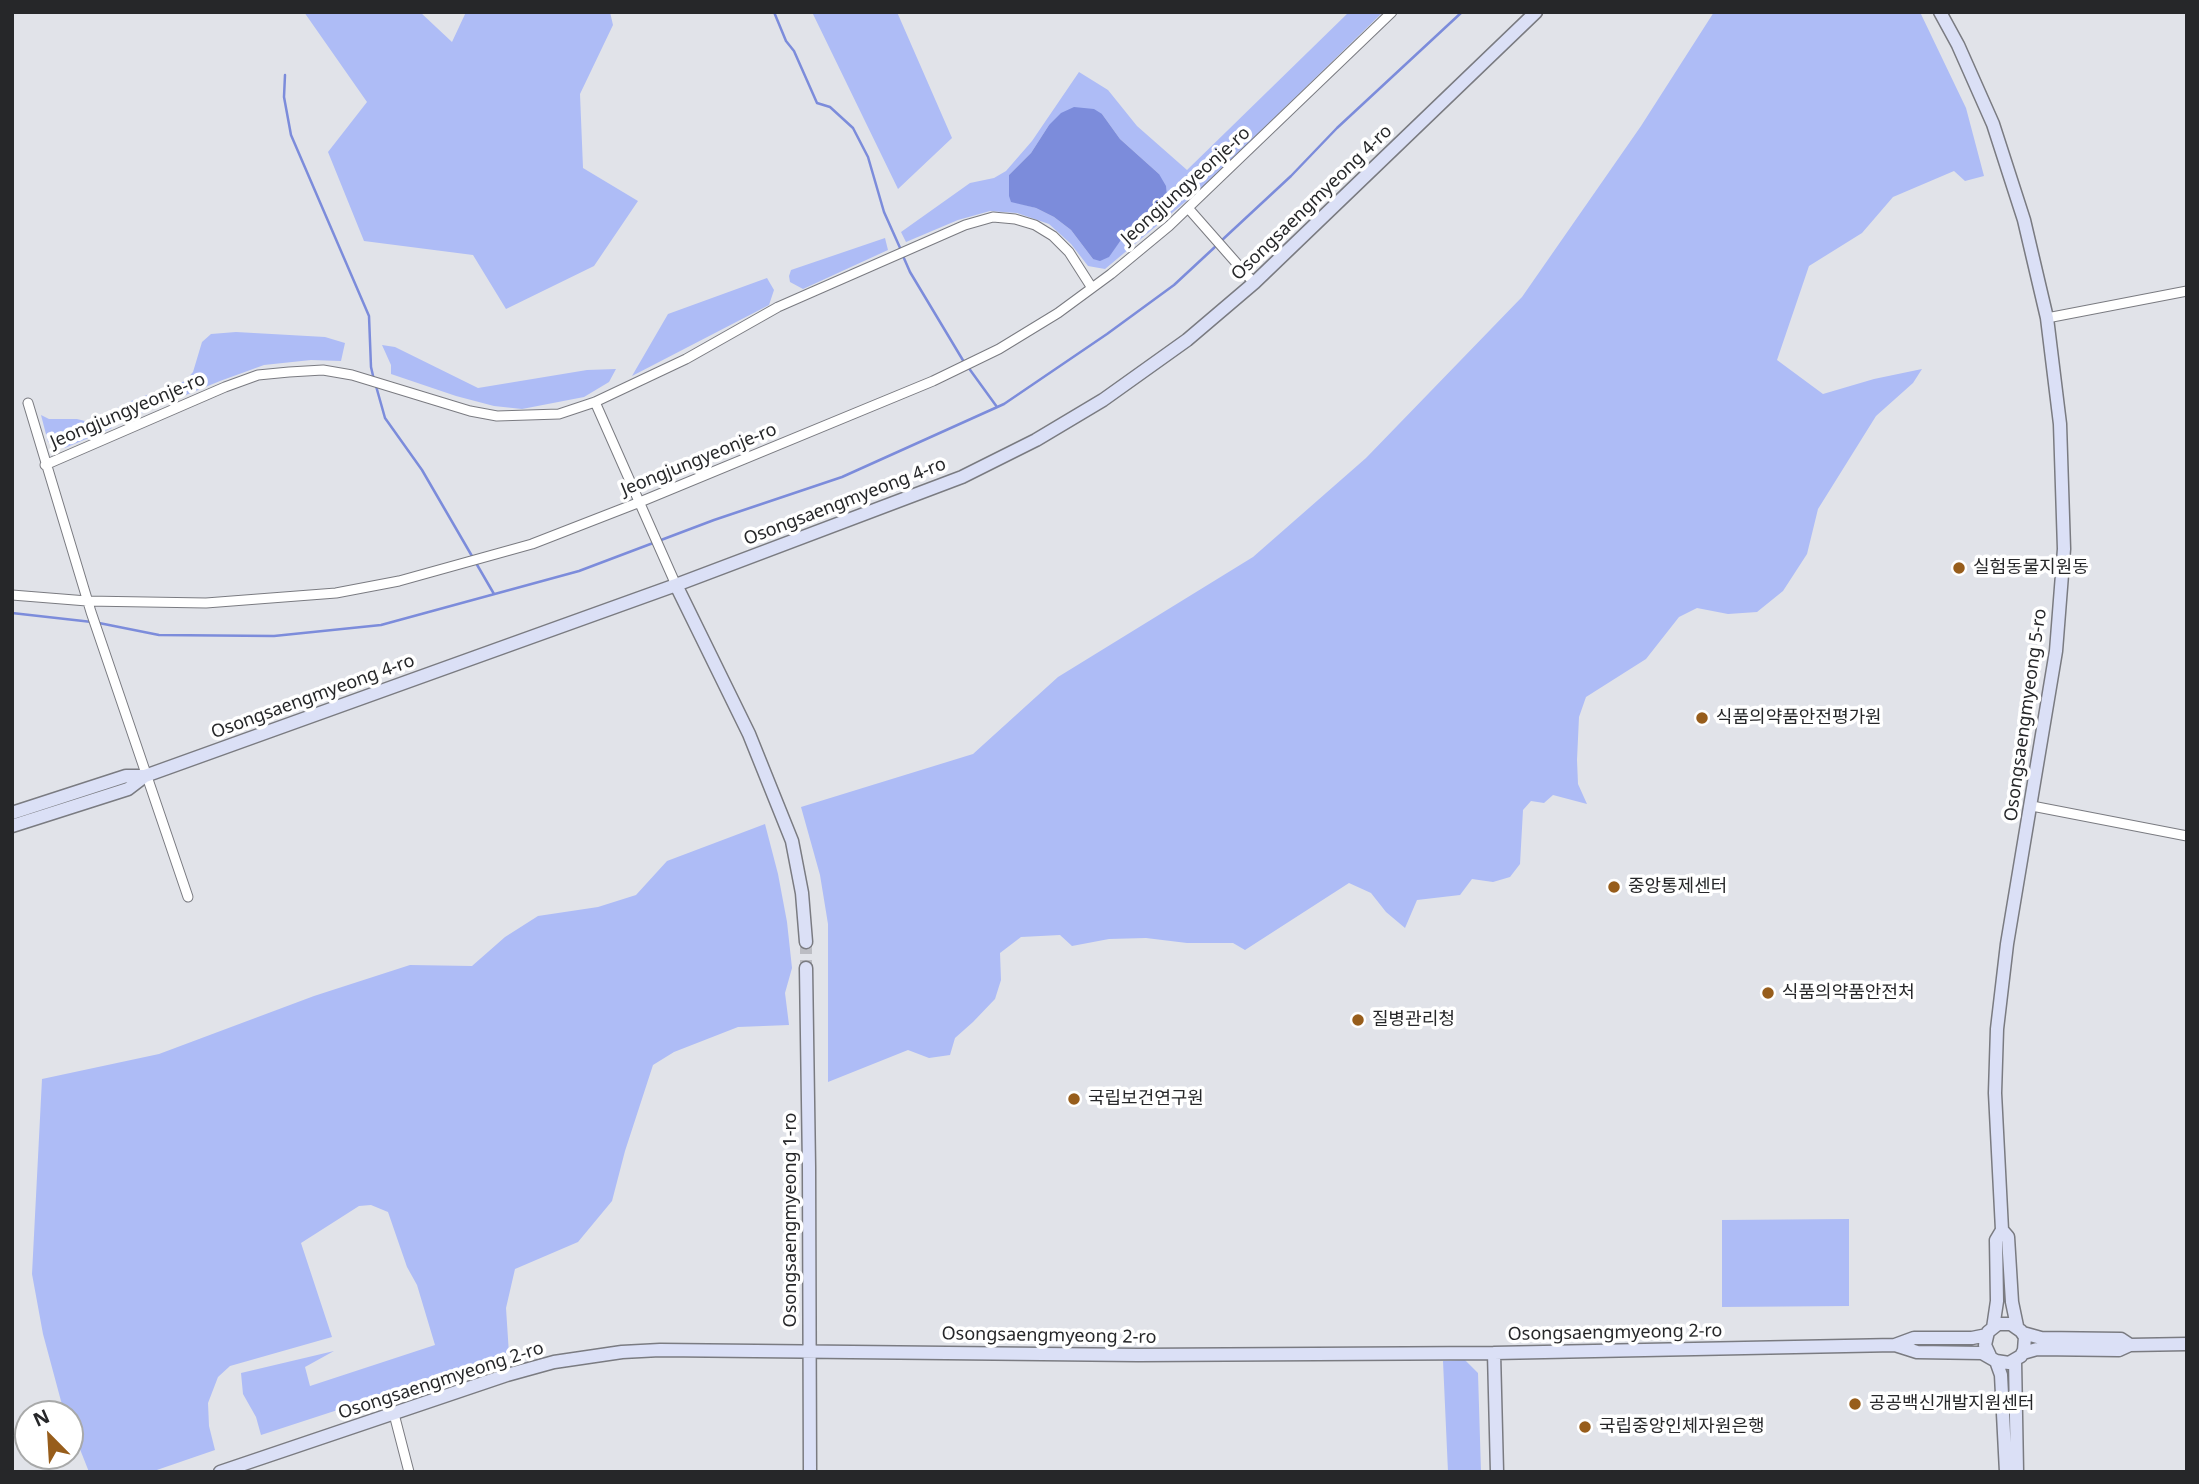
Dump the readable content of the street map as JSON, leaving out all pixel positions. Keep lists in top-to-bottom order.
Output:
{
  "streets": {
    "street": [
      "Jeongjungyeonje-ro",
      "Osongsaengmyeong 4-ro",
      "Osongsaengmyeong 5-ro",
      "Osongsaengmyeong 1-ro",
      "Osongsaengmyeong 2-ro"
    ]
  },
  "crossings": [
    ["Osongsaengmyeong 5-ro", "Osongsaengmyeong 2-ro"],
    ["Osongsaengmyeong 1-ro", "Osongsaengmyeong 2-ro"]
  ],
  "places": [
    "실험동물지원동",
    "식품의약품안전평가원",
    "중앙통제센터",
    "식품의약품안전처",
    "질병관리청",
    "국립보건연구원",
    "공공백신개발지원센터",
    "국립중앙인체자원은행"
  ],
  "north": "top left"
}
